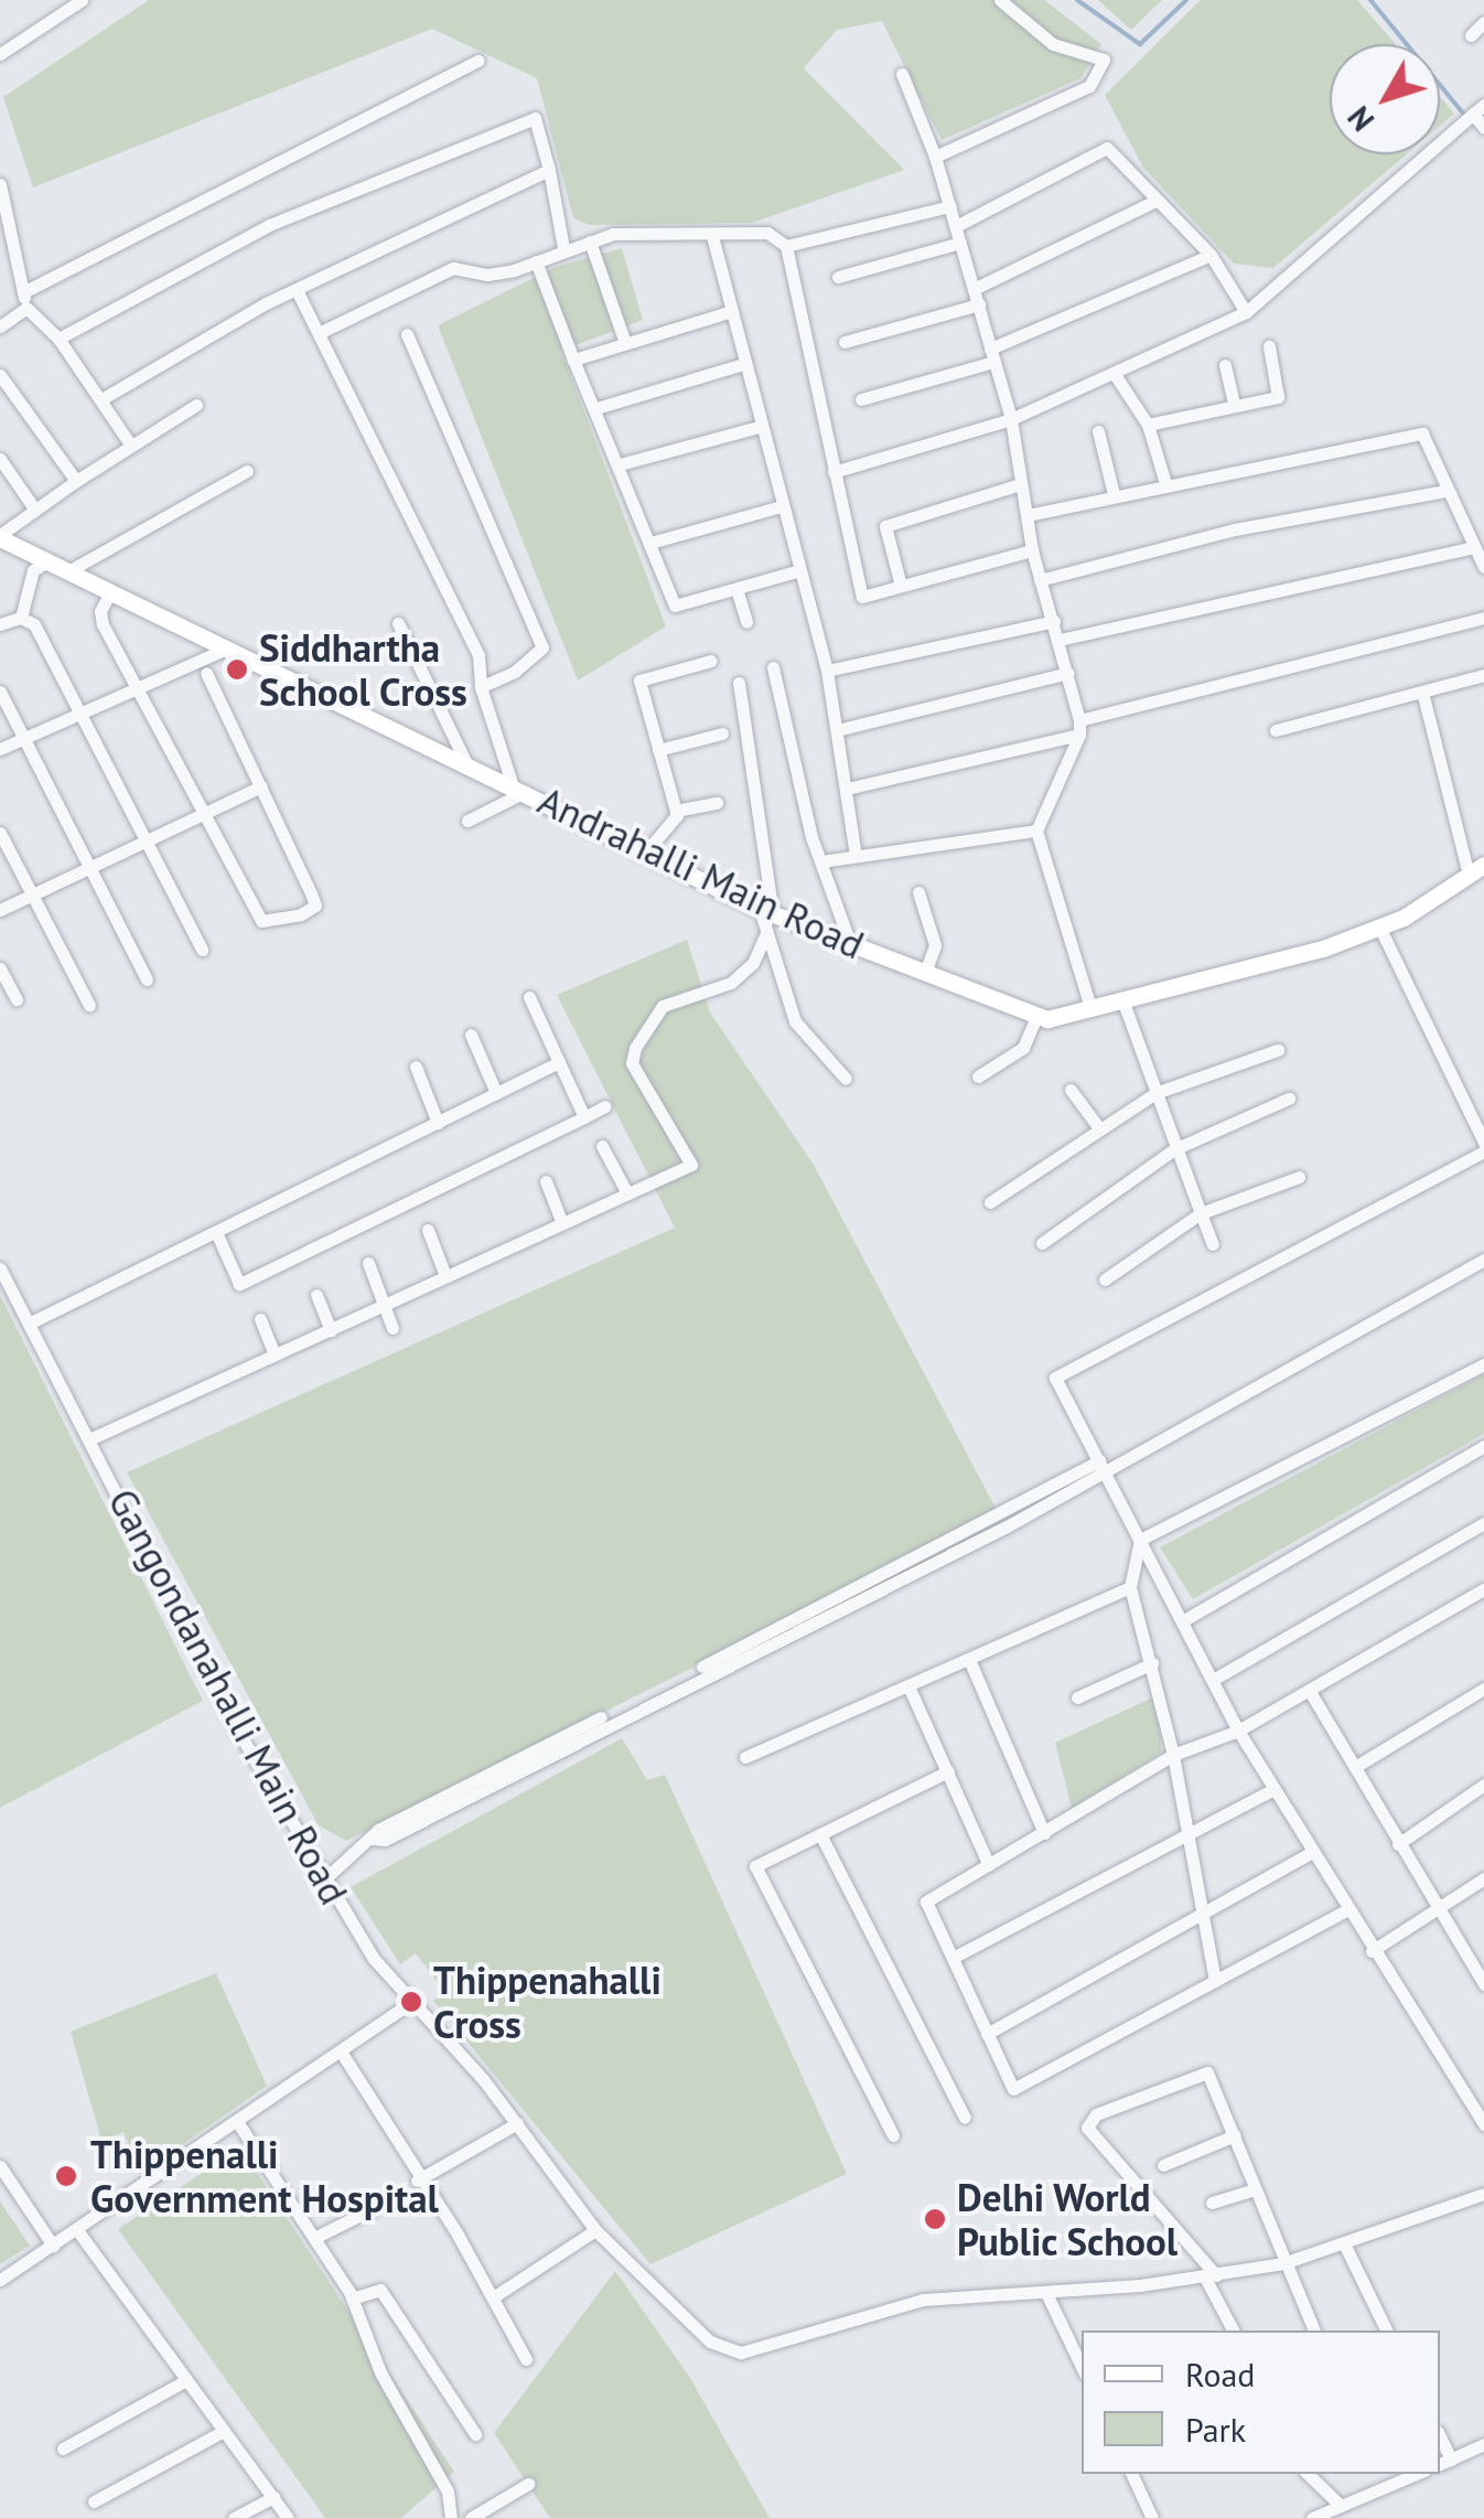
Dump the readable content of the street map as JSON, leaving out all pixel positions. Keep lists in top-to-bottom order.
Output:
{
  "streets": {
    "main road": ["Andrahalli Main Road"],
    "street": ["Gangondanahalli Main Road"]
  },
  "places": [
    "Siddhartha School Cross",
    "Thippenahalli Cross",
    "Thippenalli Government Hospital",
    "Delhi World Public School"
  ],
  "legend": ["Road", "Park"],
  "north": "bottom left"
}
